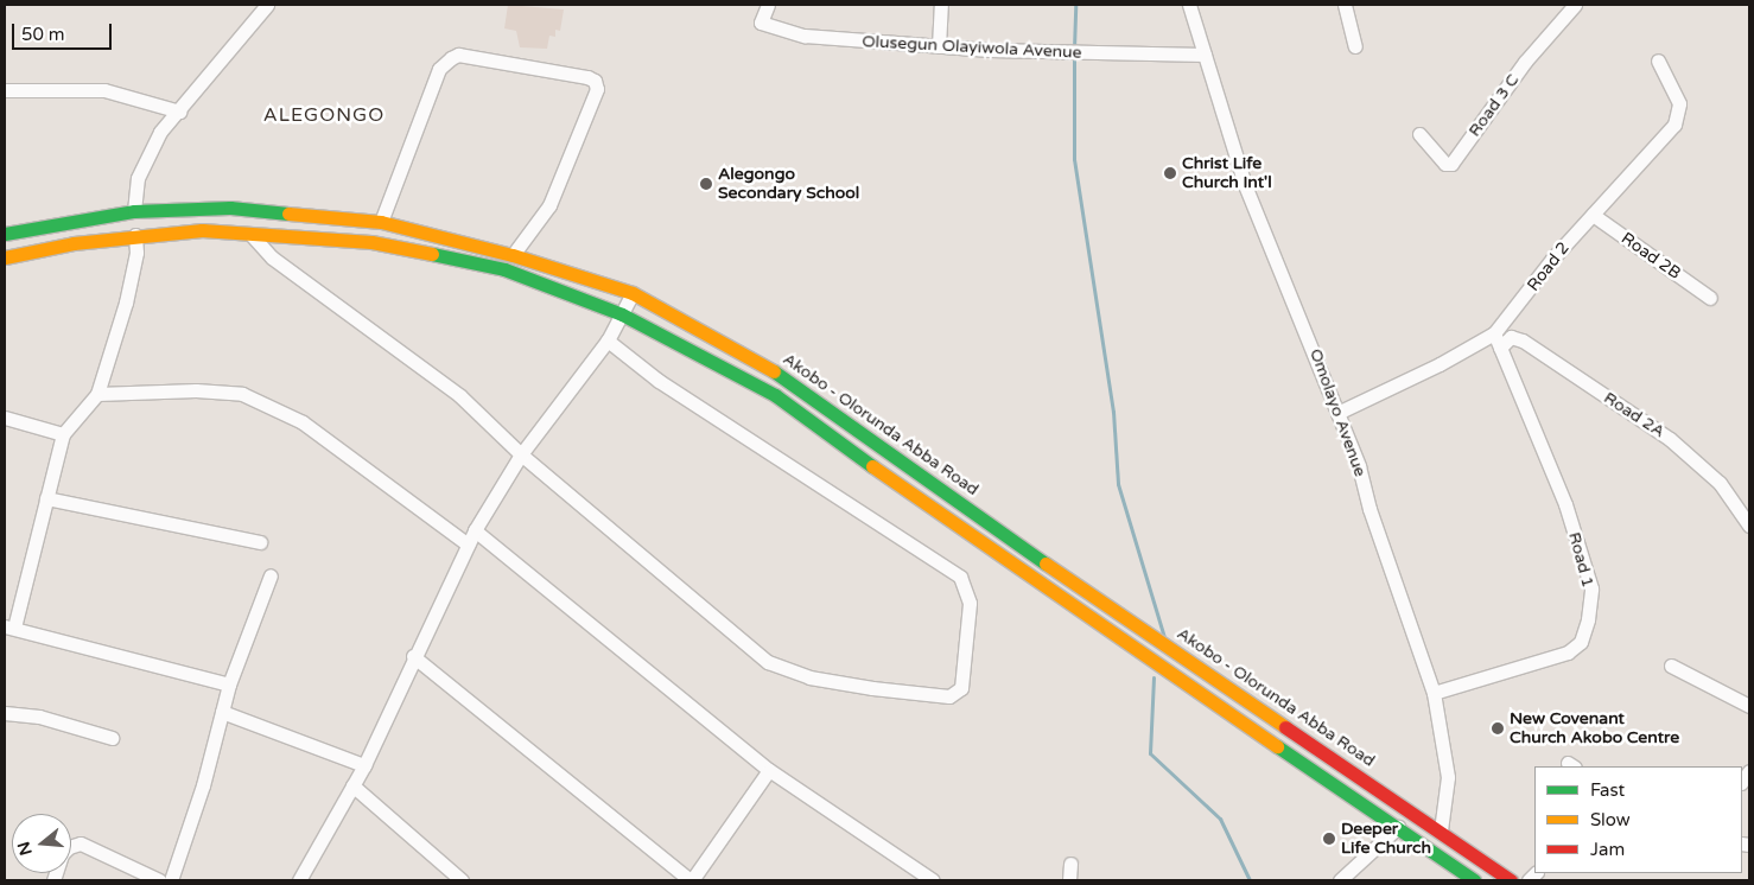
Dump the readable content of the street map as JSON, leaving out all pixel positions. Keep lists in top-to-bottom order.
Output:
{
  "streets": {
    "main road": ["Akobo - Olorunda Abba Road"],
    "street": [
      "Olusegun Olayiwola Avenue",
      "Road 3 C",
      "Road 2B",
      "Road 2",
      "Omolayo Avenue",
      "Road 2A",
      "Road 1"
    ]
  },
  "crossings": [
    ["Olusegun Olayiwola Avenue", "Omolayo Avenue"],
    ["Road 2B", "Road 2"],
    ["Road 2", "Omolayo Avenue"],
    ["Road 2", "Road 1"],
    ["Omolayo Avenue", "Akobo - Olorunda Abba Road"],
    ["Omolayo Avenue", "Road 1"],
    ["Road 2A", "Road 1"]
  ],
  "districts": ["ALEGONGO"],
  "places": [
    "Christ Life Church Int'l",
    "Alegongo Secondary School",
    "New Covenant Church Akobo Centre",
    "Deeper Life Church"
  ],
  "legend": ["Fast", "Slow", "Jam"],
  "scale_bar": "50 m",
  "north": "left"
}
